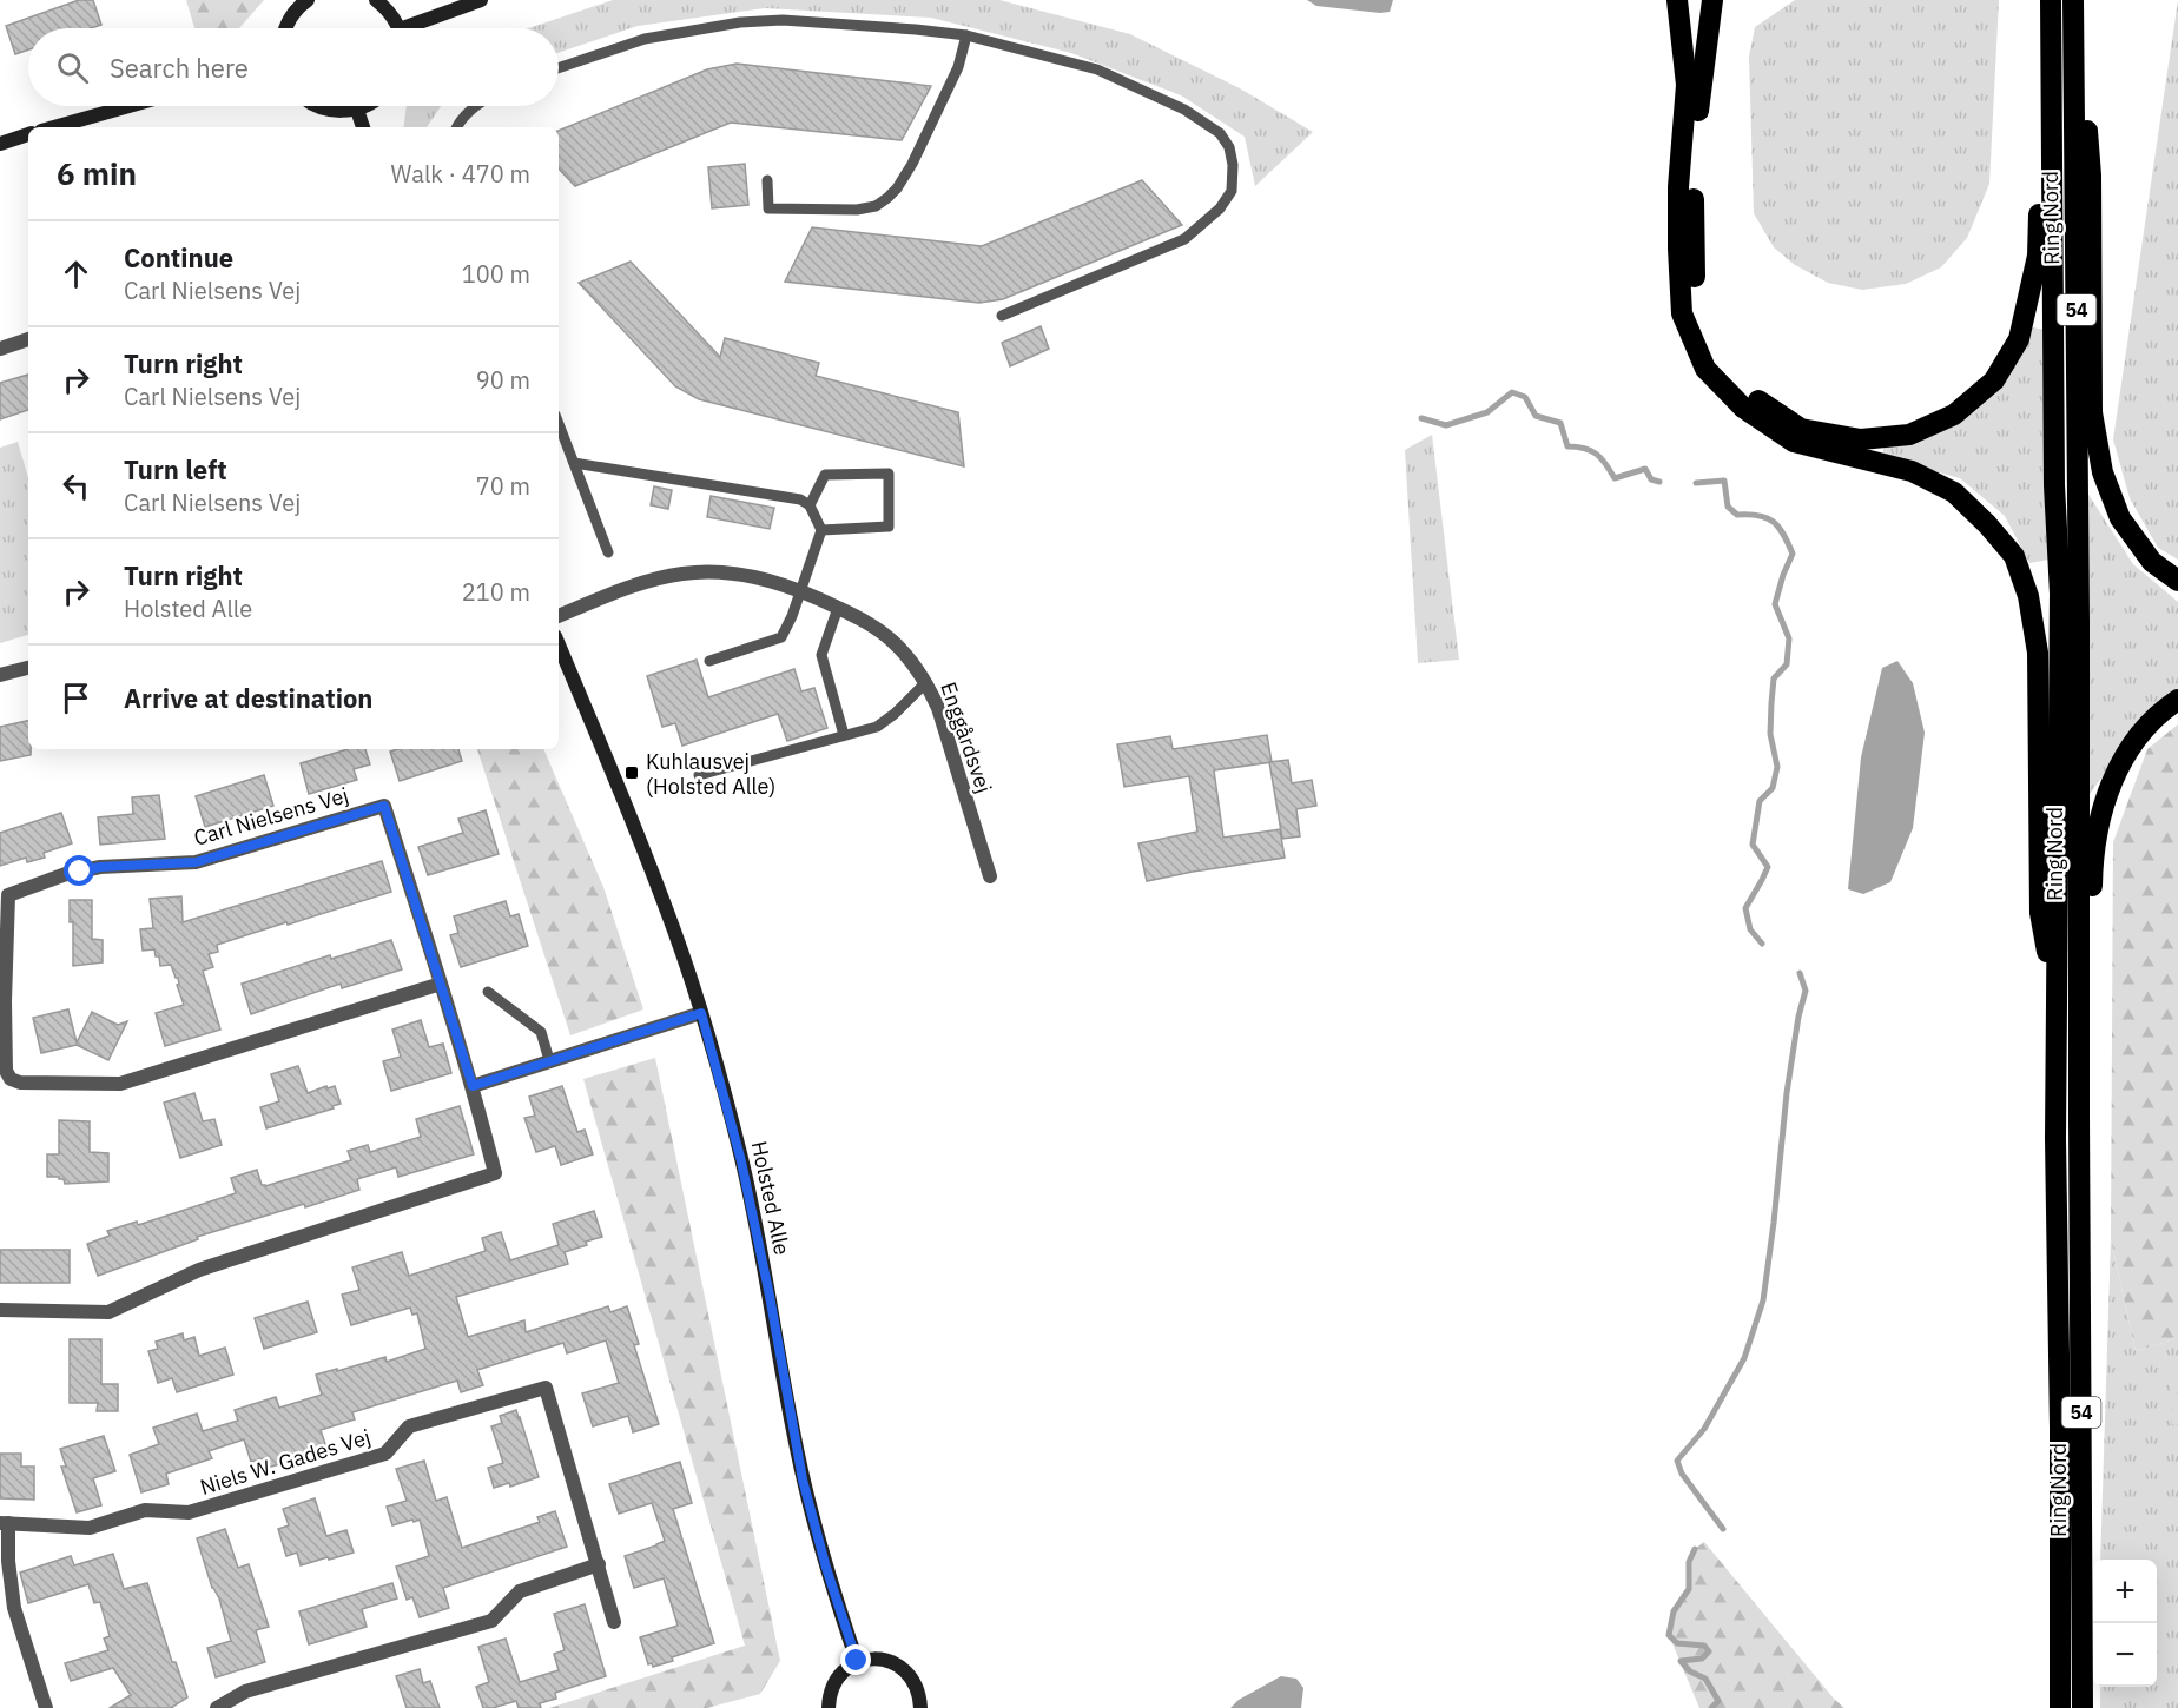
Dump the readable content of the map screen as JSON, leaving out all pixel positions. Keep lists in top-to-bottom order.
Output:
{
  "streets": {
    "highway": ["Ring Nord", "54"],
    "street": [
      "Enggårdsvej",
      "Carl Nielsens Vej",
      "Holsted Alle",
      "Niels W. Gades Vej"
    ]
  },
  "places": {
    "transit": ["Kuhlausvej (Holsted Alle)"]
  },
  "page": {
    "search": "Search here",
    "heading": ["6 min", "Walk · 470 m"],
    "list": [
      ["Continue", "Carl Nielsens Vej", "100 m"],
      ["Turn right", "Carl Nielsens Vej", "90 m"],
      ["Turn left", "Carl Nielsens Vej", "70 m"],
      ["Turn right", "Holsted Alle", "210 m"],
      "Arrive at destination"
    ],
    "map_buttons": ["+", "−"]
  }
}
